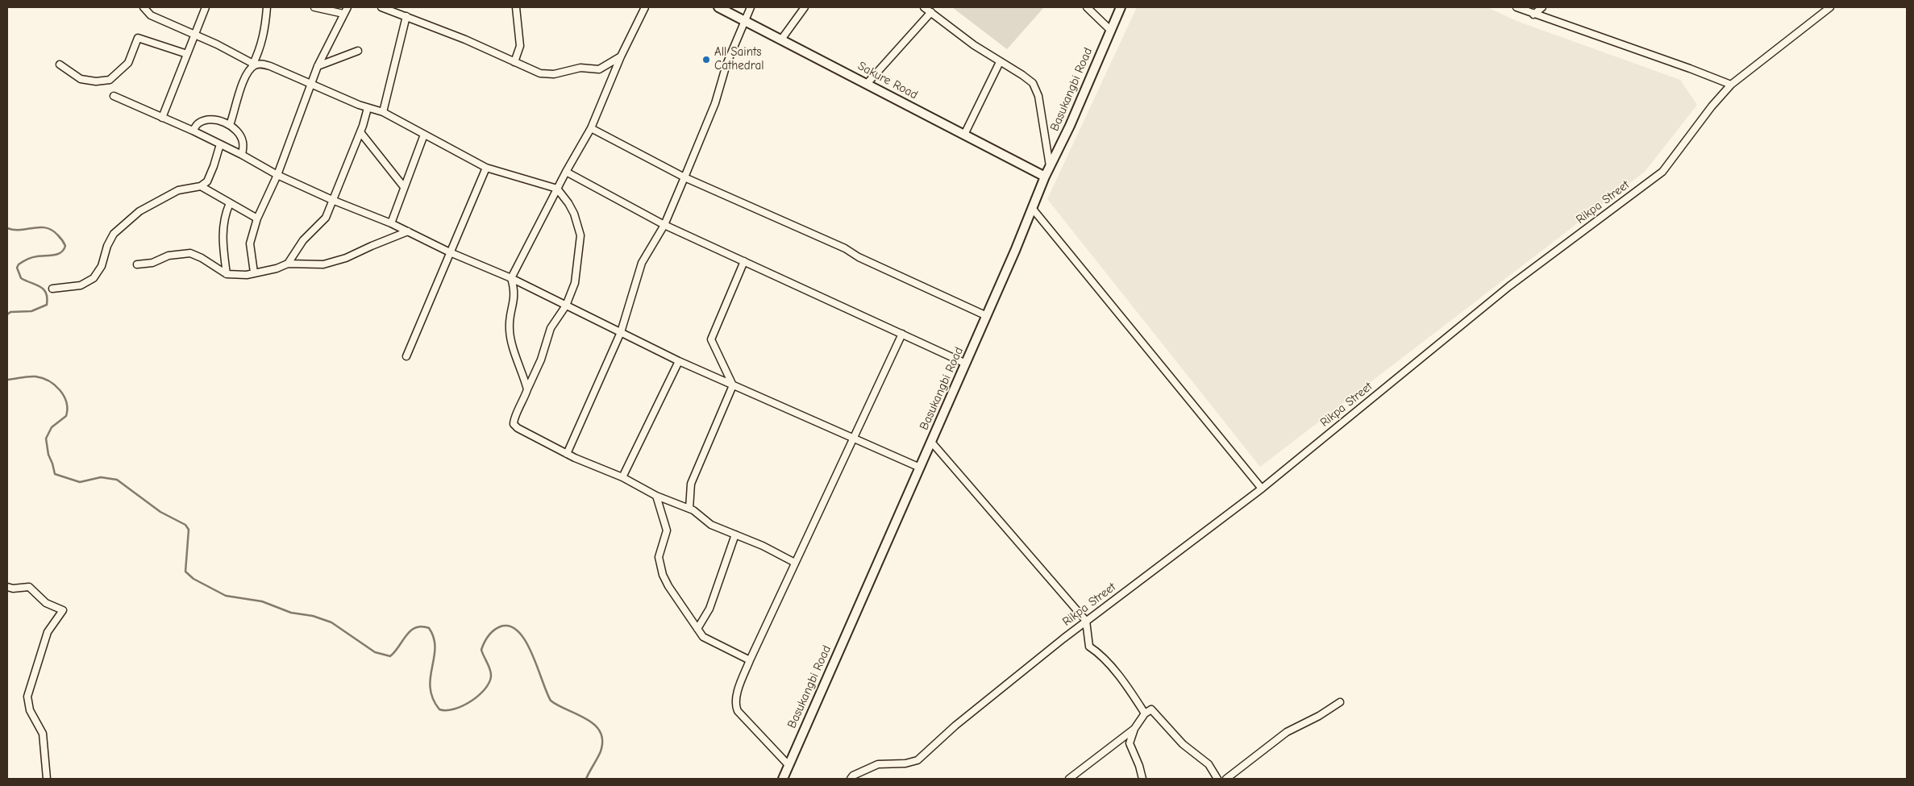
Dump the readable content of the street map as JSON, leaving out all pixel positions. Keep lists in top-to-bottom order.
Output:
{
  "streets": {
    "street": ["Sakure Road", "Basukangbi Road", "Rikpa Street"]
  },
  "crossings": [
    ["Sakure Road", "Basukangbi Road"]
  ],
  "places": ["All Saints Cathedral"]
}
